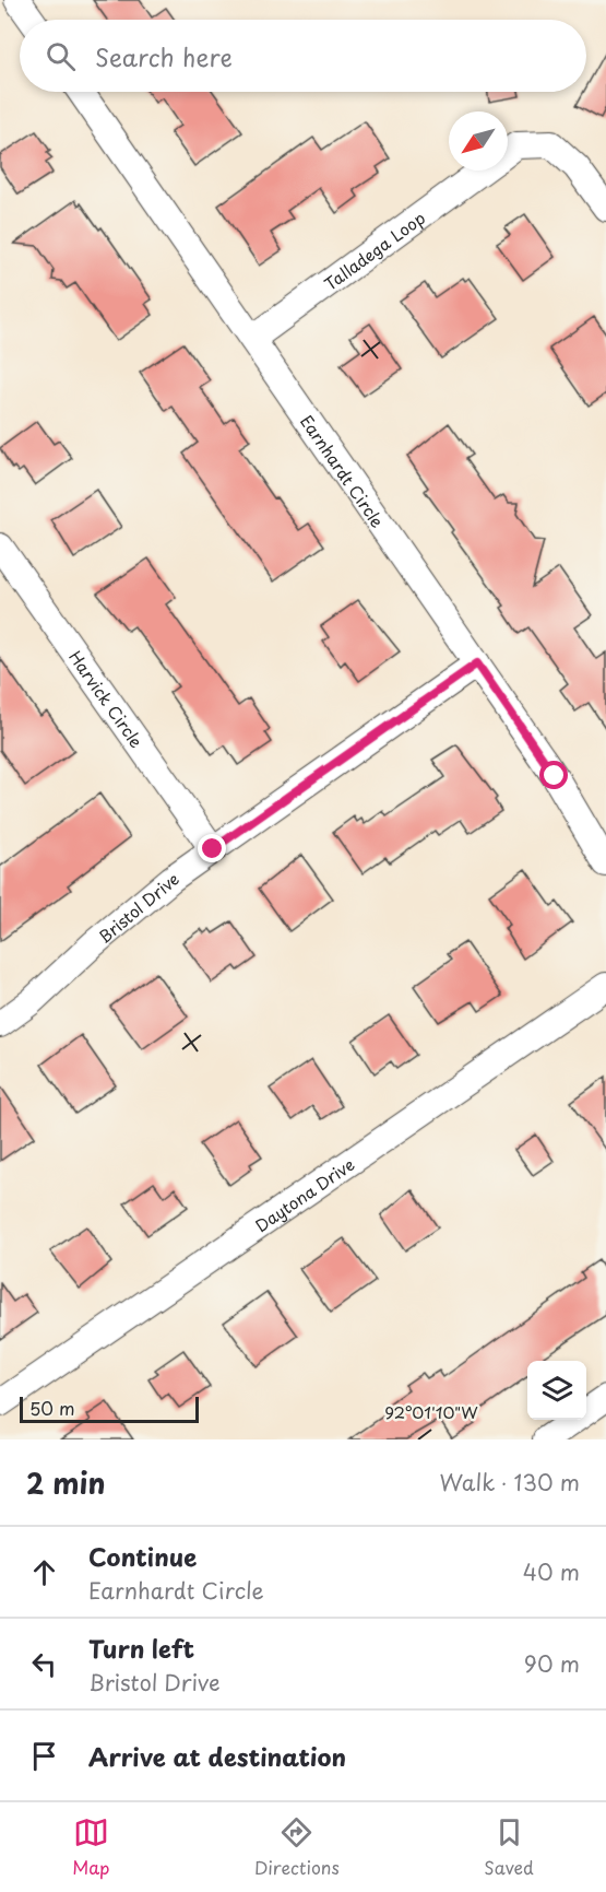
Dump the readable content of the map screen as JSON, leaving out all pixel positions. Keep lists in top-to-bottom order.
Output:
{
  "streets": {
    "street": [
      "Talladega Loop",
      "Earnhardt Circle",
      "Harvick Circle",
      "Bristol Drive",
      "Daytona Drive"
    ]
  },
  "crossings": [
    ["Talladega Loop", "Earnhardt Circle"],
    ["Earnhardt Circle", "Bristol Drive"],
    ["Harvick Circle", "Bristol Drive"]
  ],
  "scale_bar": "50 m",
  "north": "bottom left",
  "page": {
    "search": "Search here",
    "scale": "50 m",
    "heading": ["2 min", "Walk · 130 m"],
    "list": [
      ["Continue", "Earnhardt Circle", "40 m"],
      ["Turn left", "Bristol Drive", "90 m"],
      "Arrive at destination"
    ],
    "nav": ["Map", "Directions", "Saved"]
  },
  "coordinates": ["92°01'10\"W"]
}
